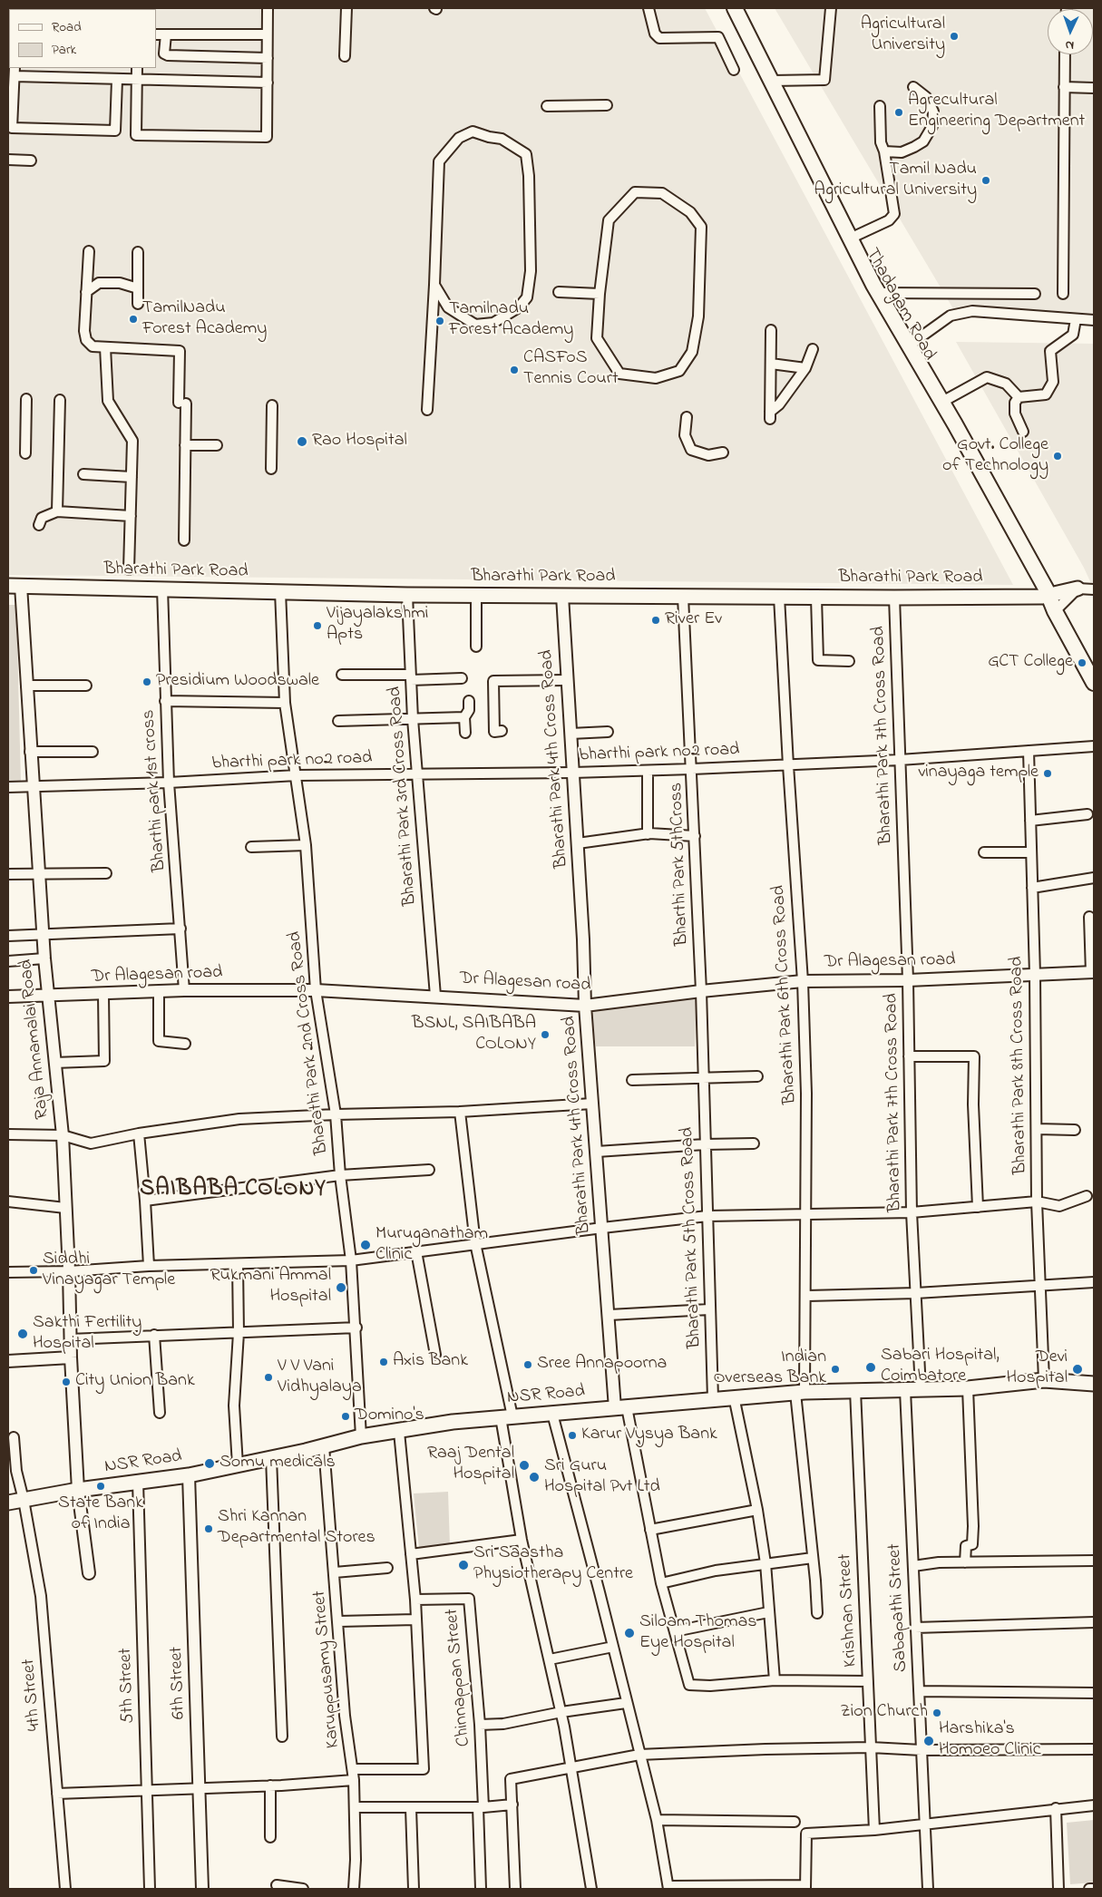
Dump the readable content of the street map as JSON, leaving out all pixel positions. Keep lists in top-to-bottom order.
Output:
{
  "streets": {
    "main road": ["Thadagam Road", "Bharathi Park Road", "NSR Road"],
    "street": [
      "Bharathi Park 7th Cross Road",
      "bharthi park no2 road",
      "Bharathi Park 4th Cross Road",
      "Bharthi park 1st cross",
      "Bharathi Park 3rd Cross Road",
      "Bharthi Park 5thCross",
      "Dr Alagesan road",
      "Bharathi Park 6th Cross Road",
      "Raja Annamalai Road",
      "Bharathi Park 2nd Cross Road",
      "Bharathi Park 8th Cross Road",
      "Bharathi Park 5th Cross Road",
      "Sabapathi Street",
      "Krishnan Street",
      "Karuppusamy Street",
      "Chinnappan Street",
      "6th Street",
      "5th Street",
      "4th Street"
    ]
  },
  "crossings": [
    ["Thadagam Road", "Bharathi Park Road"],
    ["Bharathi Park Road", "Bharathi Park 7th Cross Road"],
    ["Bharathi Park Road", "Bharathi Park 4th Cross Road"],
    ["Bharathi Park Road", "Bharthi park 1st cross"],
    ["Bharathi Park Road", "Bharathi Park 3rd Cross Road"],
    ["Bharathi Park Road", "Bharthi Park 5thCross"],
    ["Bharathi Park Road", "Bharathi Park 6th Cross Road"],
    ["Bharathi Park Road", "Raja Annamalai Road"],
    ["Bharathi Park Road", "Bharathi Park 2nd Cross Road"],
    ["Bharathi Park 7th Cross Road", "bharthi park no2 road"],
    ["Bharathi Park 7th Cross Road", "Dr Alagesan road"],
    ["Bharathi Park 7th Cross Road", "NSR Road"],
    ["bharthi park no2 road", "Bharathi Park 4th Cross Road"],
    ["bharthi park no2 road", "Bharthi park 1st cross"],
    ["bharthi park no2 road", "Bharathi Park 3rd Cross Road"],
    ["bharthi park no2 road", "Bharthi Park 5thCross"],
    ["bharthi park no2 road", "Bharathi Park 6th Cross Road"],
    ["bharthi park no2 road", "Raja Annamalai Road"],
    ["bharthi park no2 road", "Bharathi Park 2nd Cross Road"],
    ["bharthi park no2 road", "Bharathi Park 8th Cross Road"],
    ["Bharathi Park 4th Cross Road", "Dr Alagesan road"],
    ["Bharathi Park 4th Cross Road", "NSR Road"],
    ["Bharthi park 1st cross", "Dr Alagesan road"],
    ["Bharathi Park 3rd Cross Road", "Dr Alagesan road"],
    ["Bharthi Park 5thCross", "Dr Alagesan road"],
    ["Bharthi Park 5thCross", "Bharathi Park 5th Cross Road"],
    ["Dr Alagesan road", "Bharathi Park 6th Cross Road"],
    ["Dr Alagesan road", "Raja Annamalai Road"],
    ["Dr Alagesan road", "Bharathi Park 2nd Cross Road"],
    ["Dr Alagesan road", "Bharathi Park 8th Cross Road"],
    ["Bharathi Park 6th Cross Road", "NSR Road"],
    ["Raja Annamalai Road", "NSR Road"],
    ["Bharathi Park 2nd Cross Road", "NSR Road"],
    ["Bharathi Park 8th Cross Road", "NSR Road"],
    ["Bharathi Park 5th Cross Road", "NSR Road"],
    ["NSR Road", "Sabapathi Street"],
    ["NSR Road", "Krishnan Street"],
    ["NSR Road", "Karuppusamy Street"],
    ["NSR Road", "6th Street"],
    ["NSR Road", "5th Street"],
    ["NSR Road", "4th Street"]
  ],
  "districts": ["SAIBABA COLONY"],
  "places": [
    "Agricultural University",
    "Agrecultural Engineering Department",
    "Tamil Nadu Agricultural University",
    "TamilNadu Forest Academy",
    "Tamilnadu Forest Academy",
    "CASFoS Tennis Court",
    "Rao Hospital",
    "Govt. College of Technology",
    "River Ev",
    "Vijayalakshmi Apts",
    "GCT College",
    "Presidium Woodswale",
    "vinayaga temple",
    "BSNL, SAIBABA COLONY",
    "Muruganatham Clinic",
    "Siddhi Vinayagar Temple",
    "Rukmani Ammal Hospital",
    "Sakthi Fertility Hospital",
    "Axis Bank",
    "Sree Annapoorna",
    "Sabari Hospital, Coimbatore",
    "Indian Overseas Bank",
    "Devi Hospital",
    "V V Vani Vidhyalaya",
    "City Union Bank",
    "Domino's",
    "Karur Vysya Bank",
    "Somu medicals",
    "Raaj Dental Hospital",
    "Sri Guru Hospital Pvt Ltd",
    "State Bank of India",
    "Shri Kannan Departmental Stores",
    "Sri Saastha Physiotherapy Centre",
    "Siloam Thomas Eye Hospital",
    "Zion Church",
    "Harshika's Homoeo Clinic"
  ],
  "legend": ["Road", "Park"],
  "north": "bottom"
}
